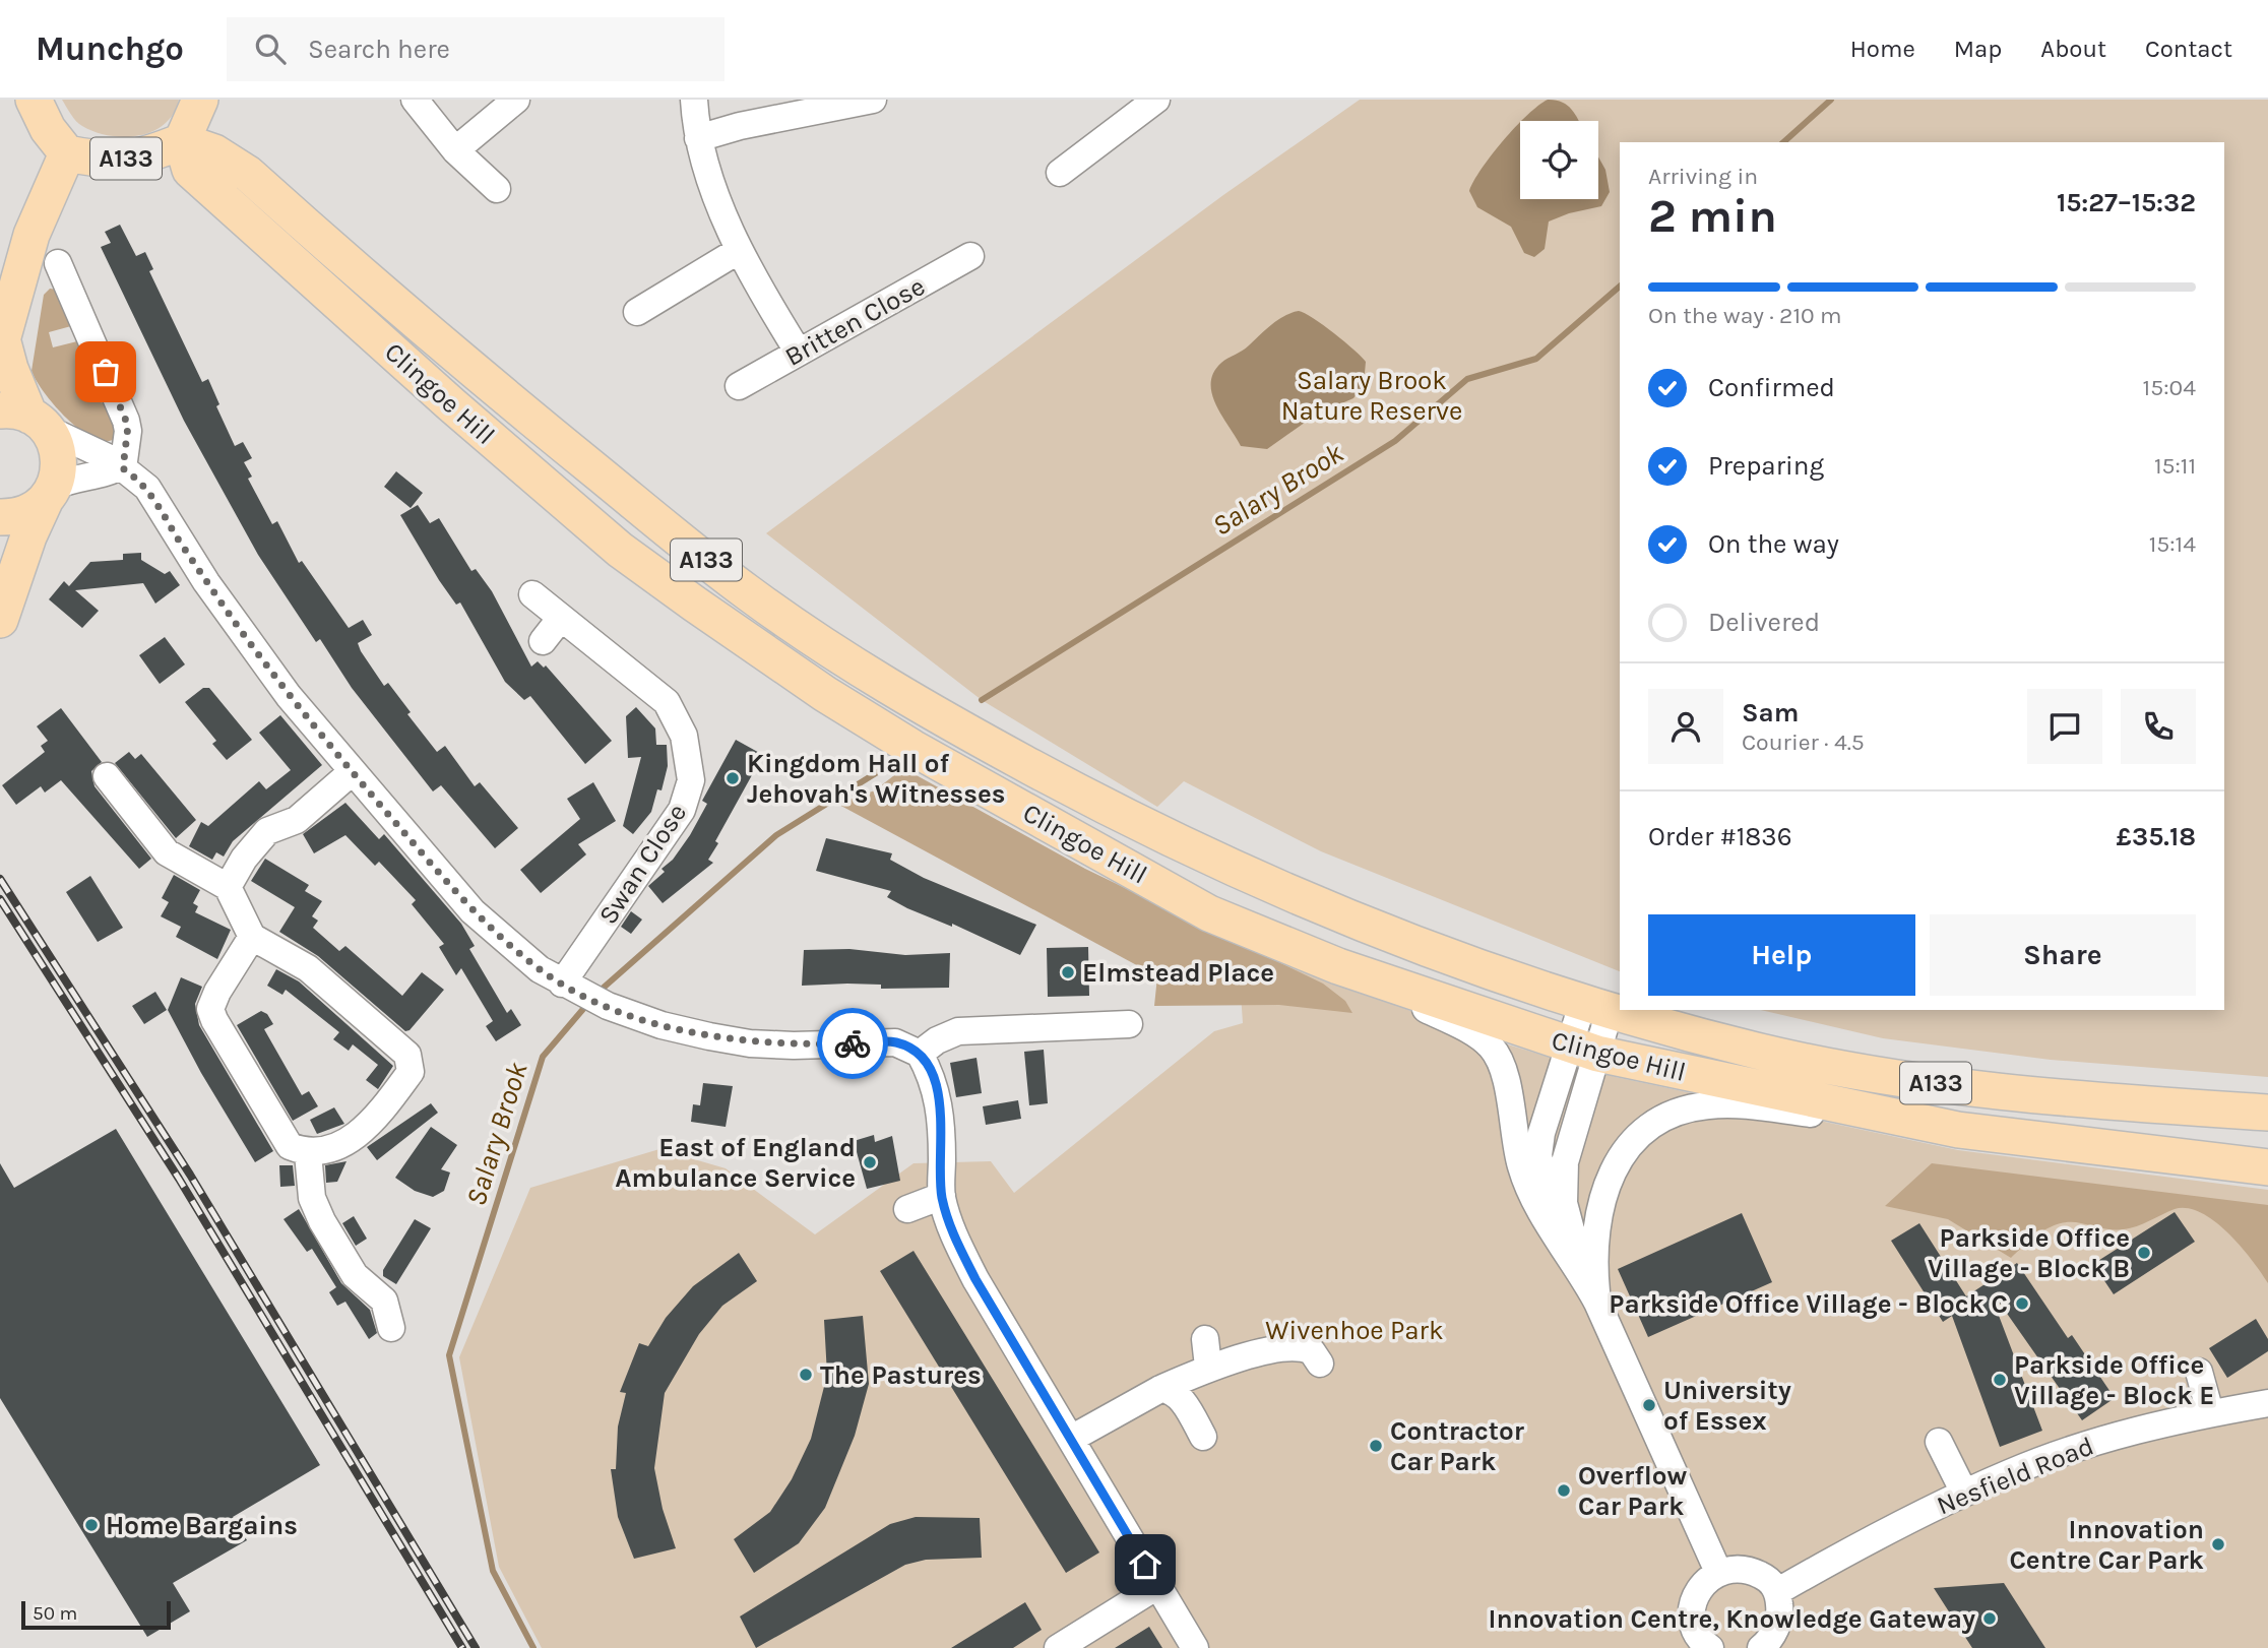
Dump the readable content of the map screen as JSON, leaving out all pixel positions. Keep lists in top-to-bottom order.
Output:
{
  "streets": {
    "main road": ["A133", "Clingoe Hill"],
    "street": ["Britten Close", "Swan Close", "Nesfield Road"]
  },
  "crossings": [
    ["A133", "Clingoe Hill"]
  ],
  "water": ["Salary Brook"],
  "parks": ["Salary Brook Nature Reserve", "Wivenhoe Park"],
  "places": [
    "Kingdom Hall of Jehovah's Witnesses",
    "Elmstead Place",
    "East of England Ambulance Service",
    "Parkside Office Village - Block B",
    "Parkside Office Village - Block C",
    "The Pastures",
    "Parkside Office Village - Block E",
    "University of Essex",
    "Contractor Car Park",
    "Overflow Car Park",
    "Home Bargains",
    "Innovation Centre Car Park",
    "Innovation Centre, Knowledge Gateway"
  ],
  "scale_bar": "50 m",
  "page": {
    "header": "Munchgo",
    "search": "Search here",
    "nav": [
      "Home",
      "Map",
      "About",
      "Contact"
    ],
    "heading": ["2 min", "Arriving in", "15:27–15:32"],
    "panel": [
      "Sam",
      "Courier · 4.5",
      "Order #1836",
      "£35.18"
    ],
    "bar": "On the way · 210 m",
    "list": [
      ["Confirmed", "15:04"],
      ["Preparing", "15:11"],
      ["On the way", "15:14"],
      "Delivered"
    ],
    "buttons": ["Help", "Share"],
    "scale": "50 m"
  }
}
